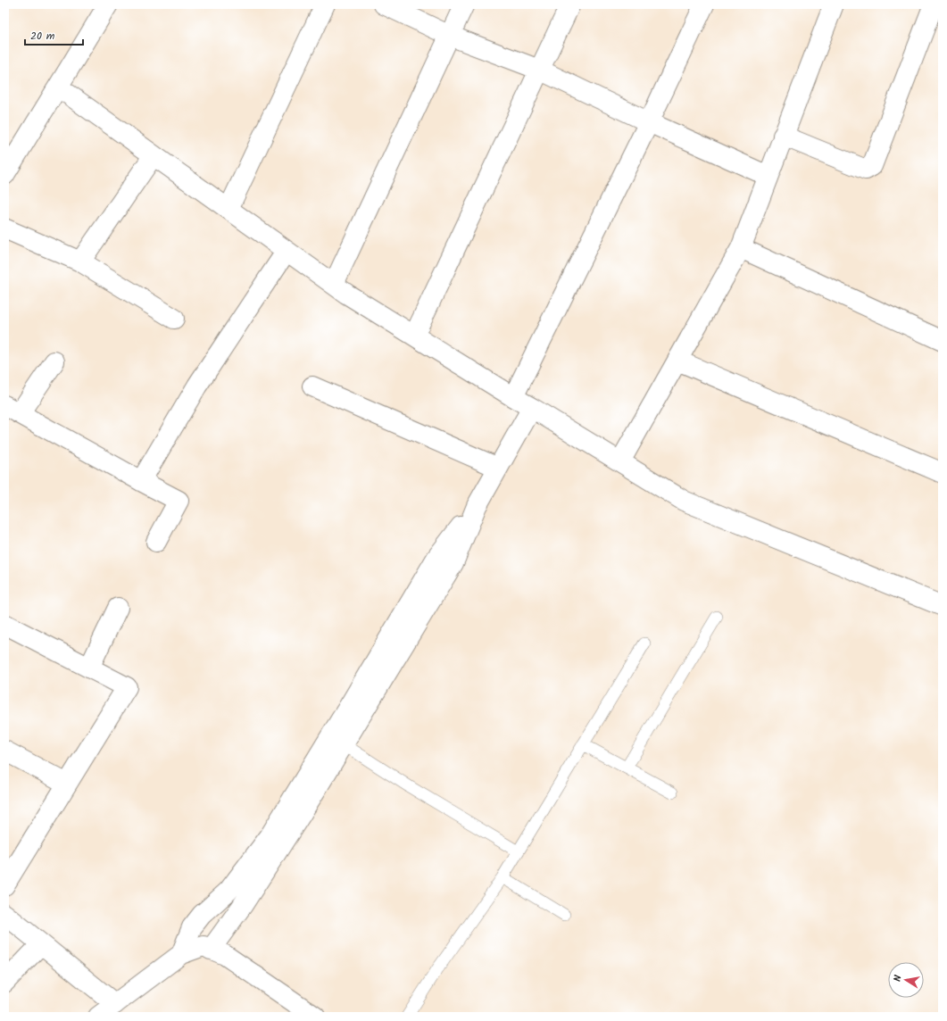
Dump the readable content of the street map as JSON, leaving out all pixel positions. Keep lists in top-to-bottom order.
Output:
{
  "scale_bar": "20 m",
  "north": "left"
}
